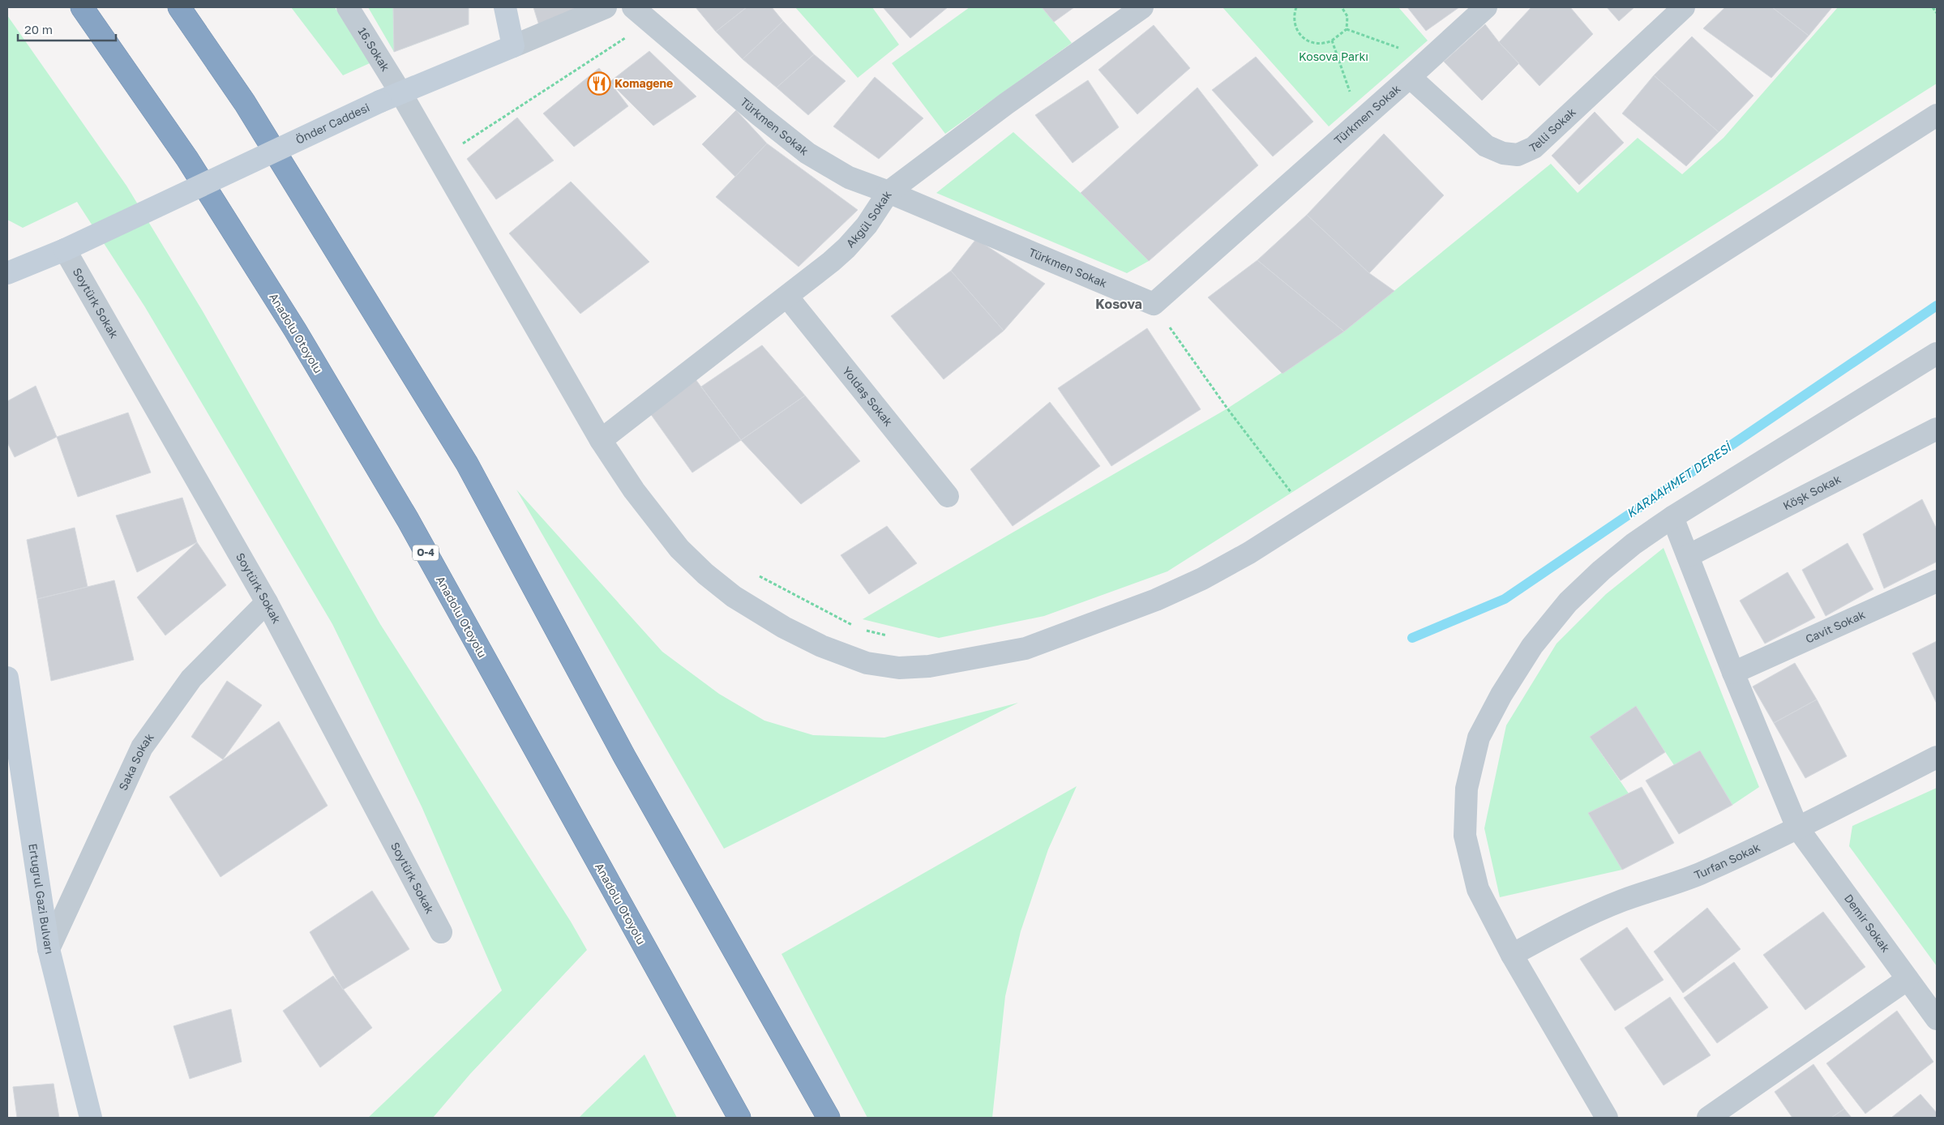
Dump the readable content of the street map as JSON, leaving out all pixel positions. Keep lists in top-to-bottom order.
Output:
{
  "streets": {
    "highway": ["Anadolu Otoyolu", "O-4"],
    "main road": ["Önder Caddesi", "Ertuğrul Gazi Bulvarı"],
    "street": [
      "16.Sokak",
      "Türkmen Sokak",
      "Telli Sokak",
      "Akgül Sokak",
      "Soytürk Sokak",
      "Yoldaş Sokak",
      "Köşk Sokak",
      "Cavit Sokak",
      "Saka Sokak",
      "Turfan Sokak",
      "Demir Sokak"
    ]
  },
  "crossings": [
    ["16.Sokak", "Önder Caddesi"],
    ["16.Sokak", "Akgül Sokak"],
    ["Türkmen Sokak", "Telli Sokak"],
    ["Türkmen Sokak", "Akgül Sokak"],
    ["Önder Caddesi", "Soytürk Sokak"],
    ["Akgül Sokak", "Yoldaş Sokak"],
    ["Soytürk Sokak", "Saka Sokak"],
    ["Köşk Sokak", "Demir Sokak"],
    ["Cavit Sokak", "Demir Sokak"],
    ["Saka Sokak", "Ertuğrul Gazi Bulvarı"],
    ["Turfan Sokak", "Demir Sokak"]
  ],
  "districts": ["Kosova"],
  "water": ["KARAAHMET DERESİ"],
  "parks": ["Kosova Parkı"],
  "places": {
    "restaurant": ["Komagene"]
  },
  "scale_bar": "20 m"
}
